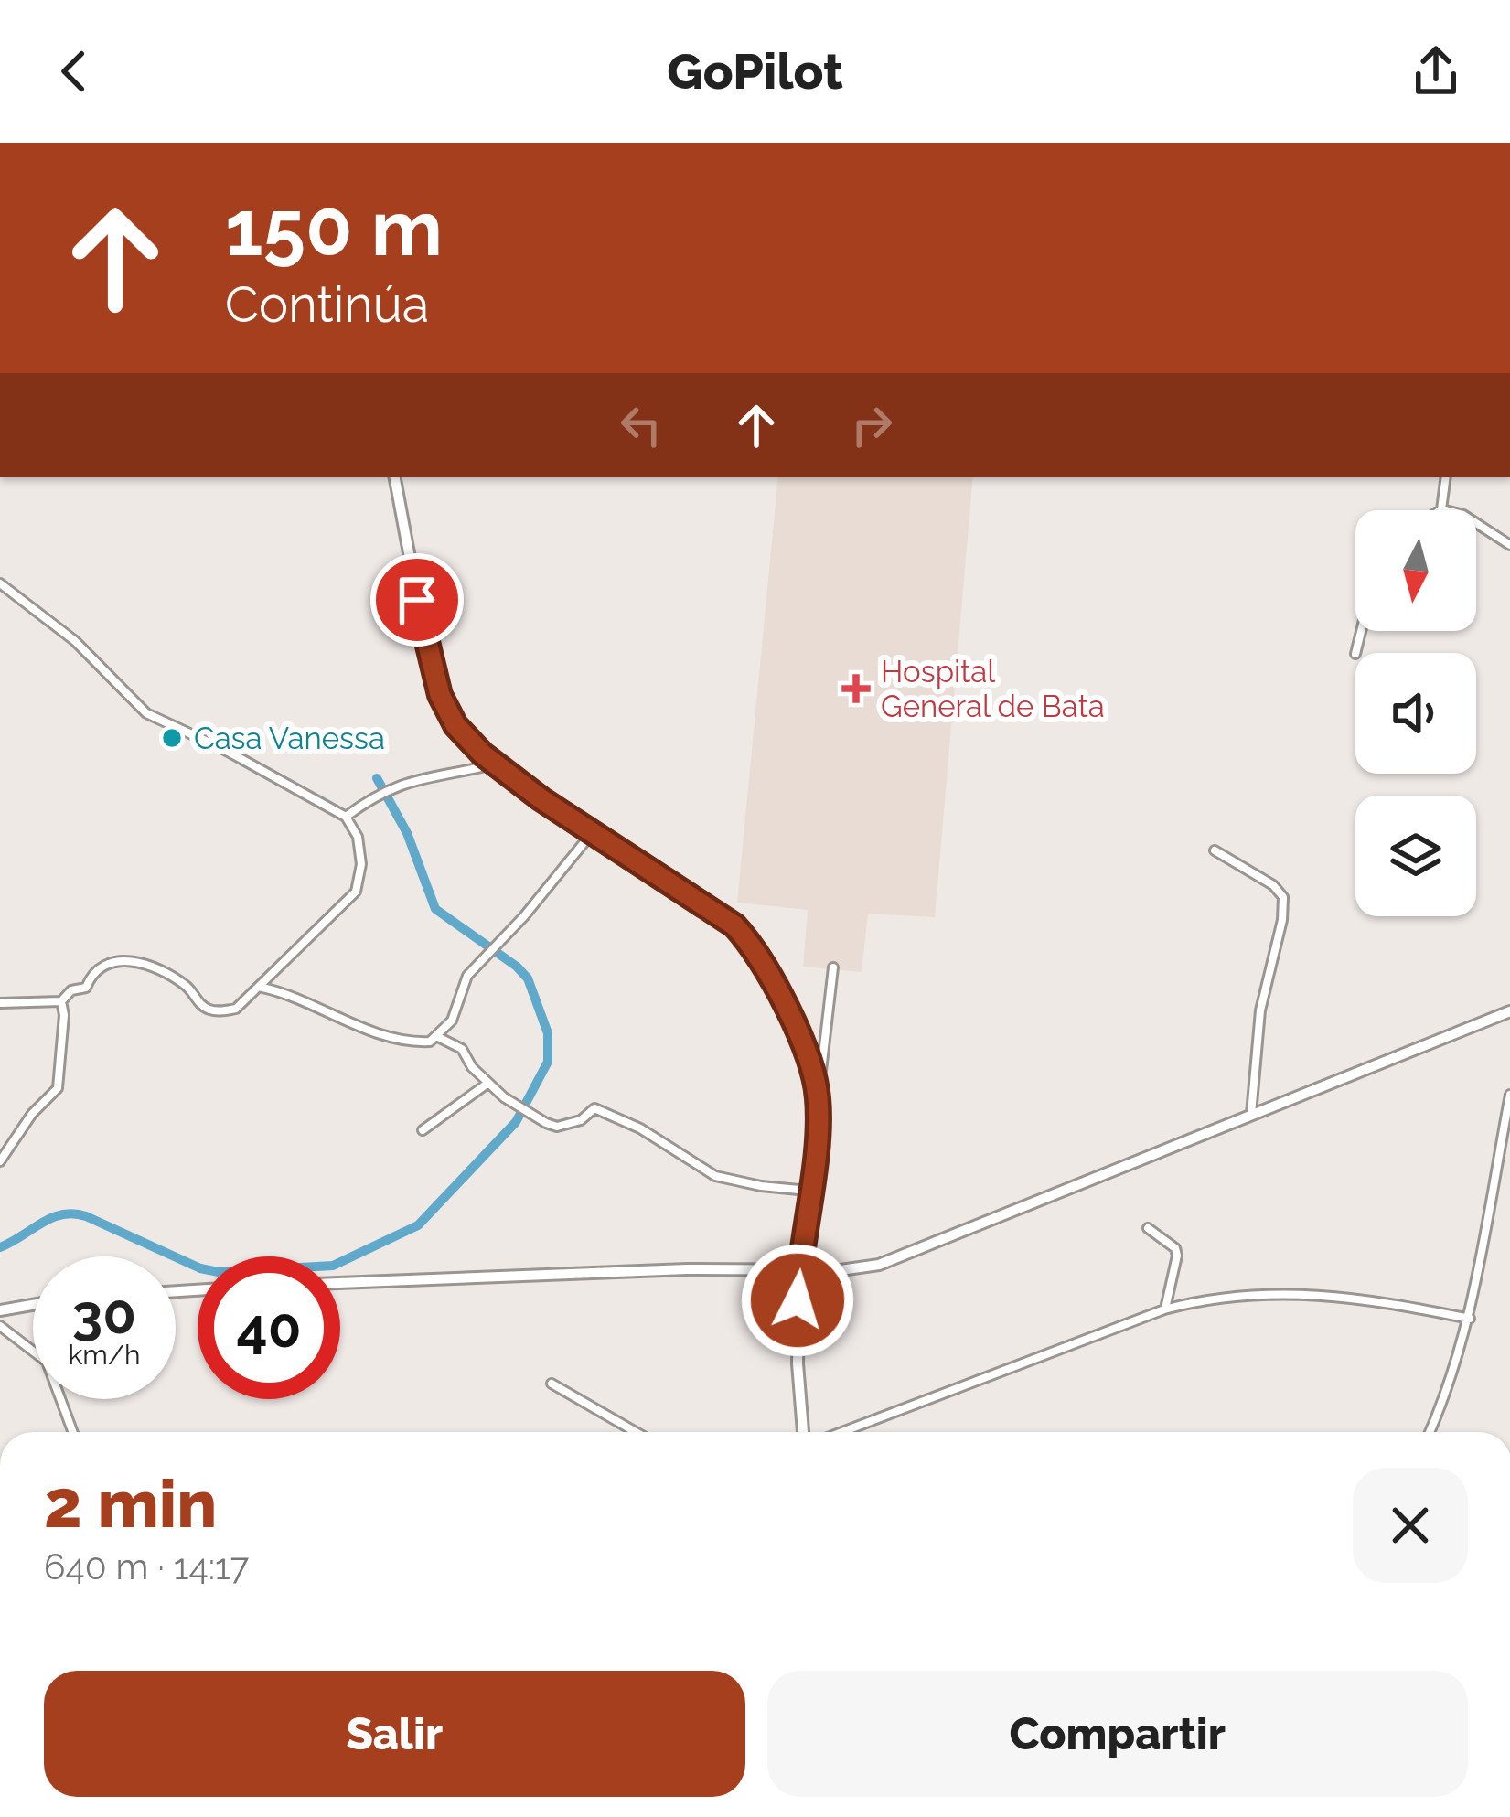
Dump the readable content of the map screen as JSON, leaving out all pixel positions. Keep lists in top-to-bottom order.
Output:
{
  "places": {
    "health": ["Hospital General de Bata"],
    "other": ["Casa Vanessa"]
  },
  "north": "bottom",
  "page": {
    "header": "GoPilot",
    "turn": ["150 m", "Continúa"],
    "speed": "30 km/h",
    "limit": "40",
    "heading": ["2 min", "640 m · 14:17"],
    "buttons": ["Salir", "Compartir"]
  }
}
